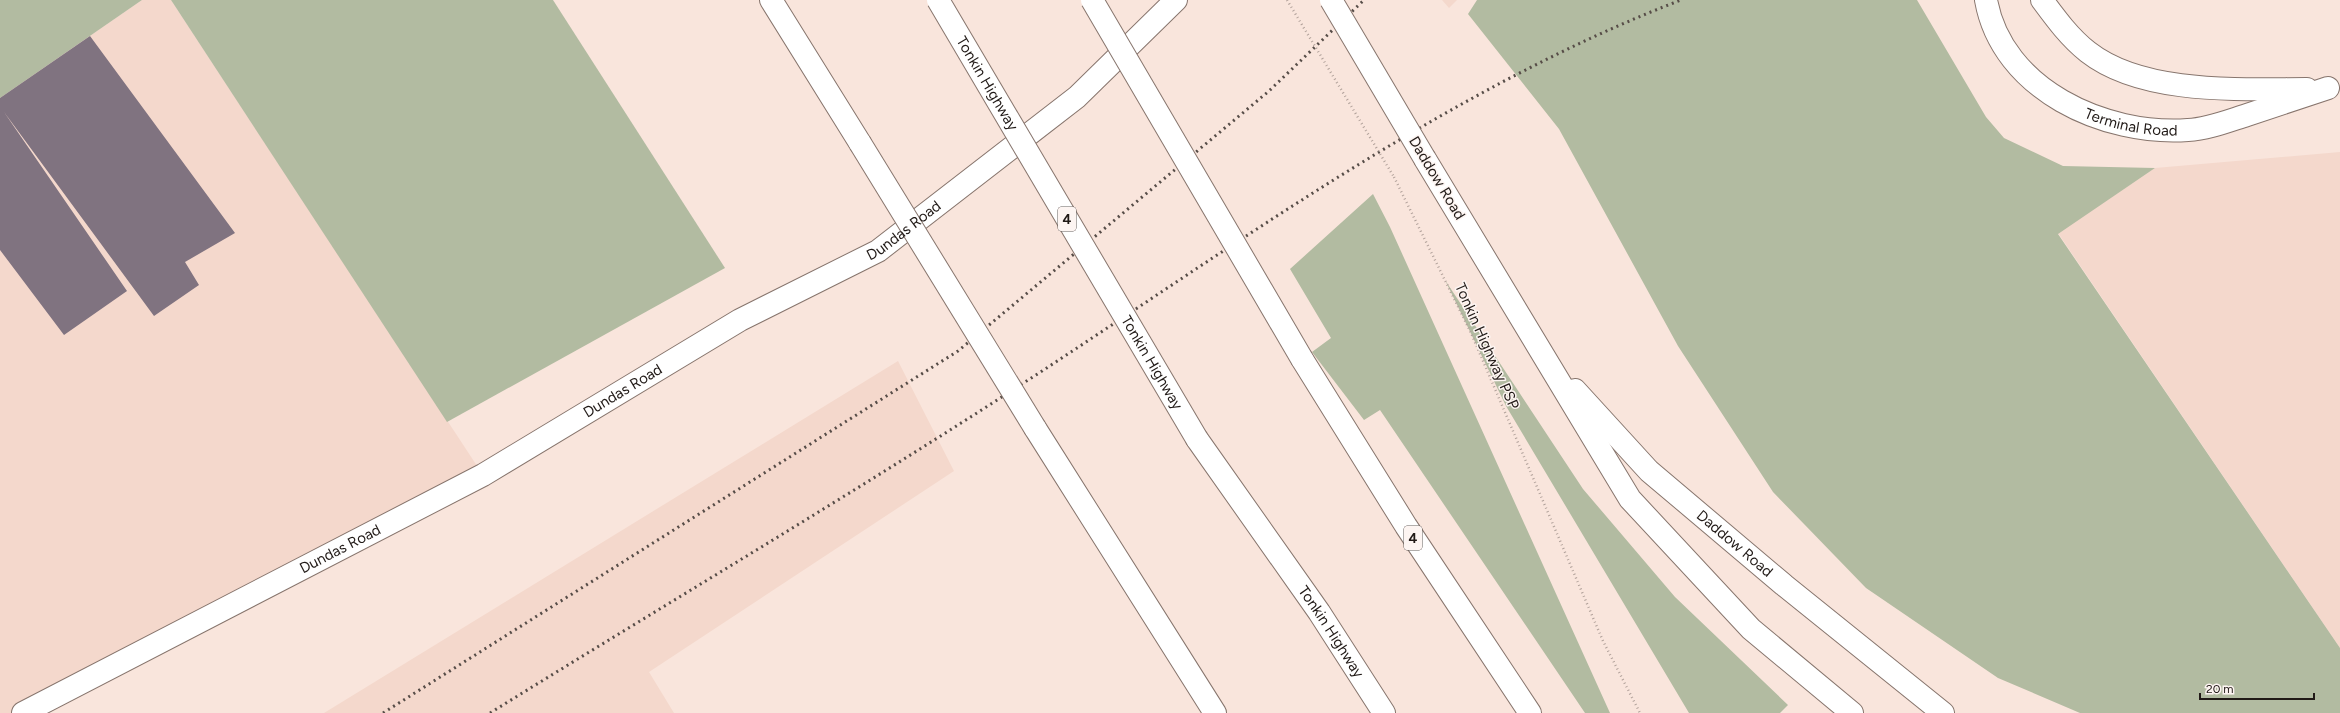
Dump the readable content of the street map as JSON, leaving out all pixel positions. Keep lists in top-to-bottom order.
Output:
{
  "streets": {
    "main road": [
      "Tonkin Highway",
      "Terminal Road",
      "Daddow Road",
      "4",
      "Dundas Road"
    ],
    "path": ["Tonkin Highway PSP"]
  },
  "scale_bar": "20 m"
}
